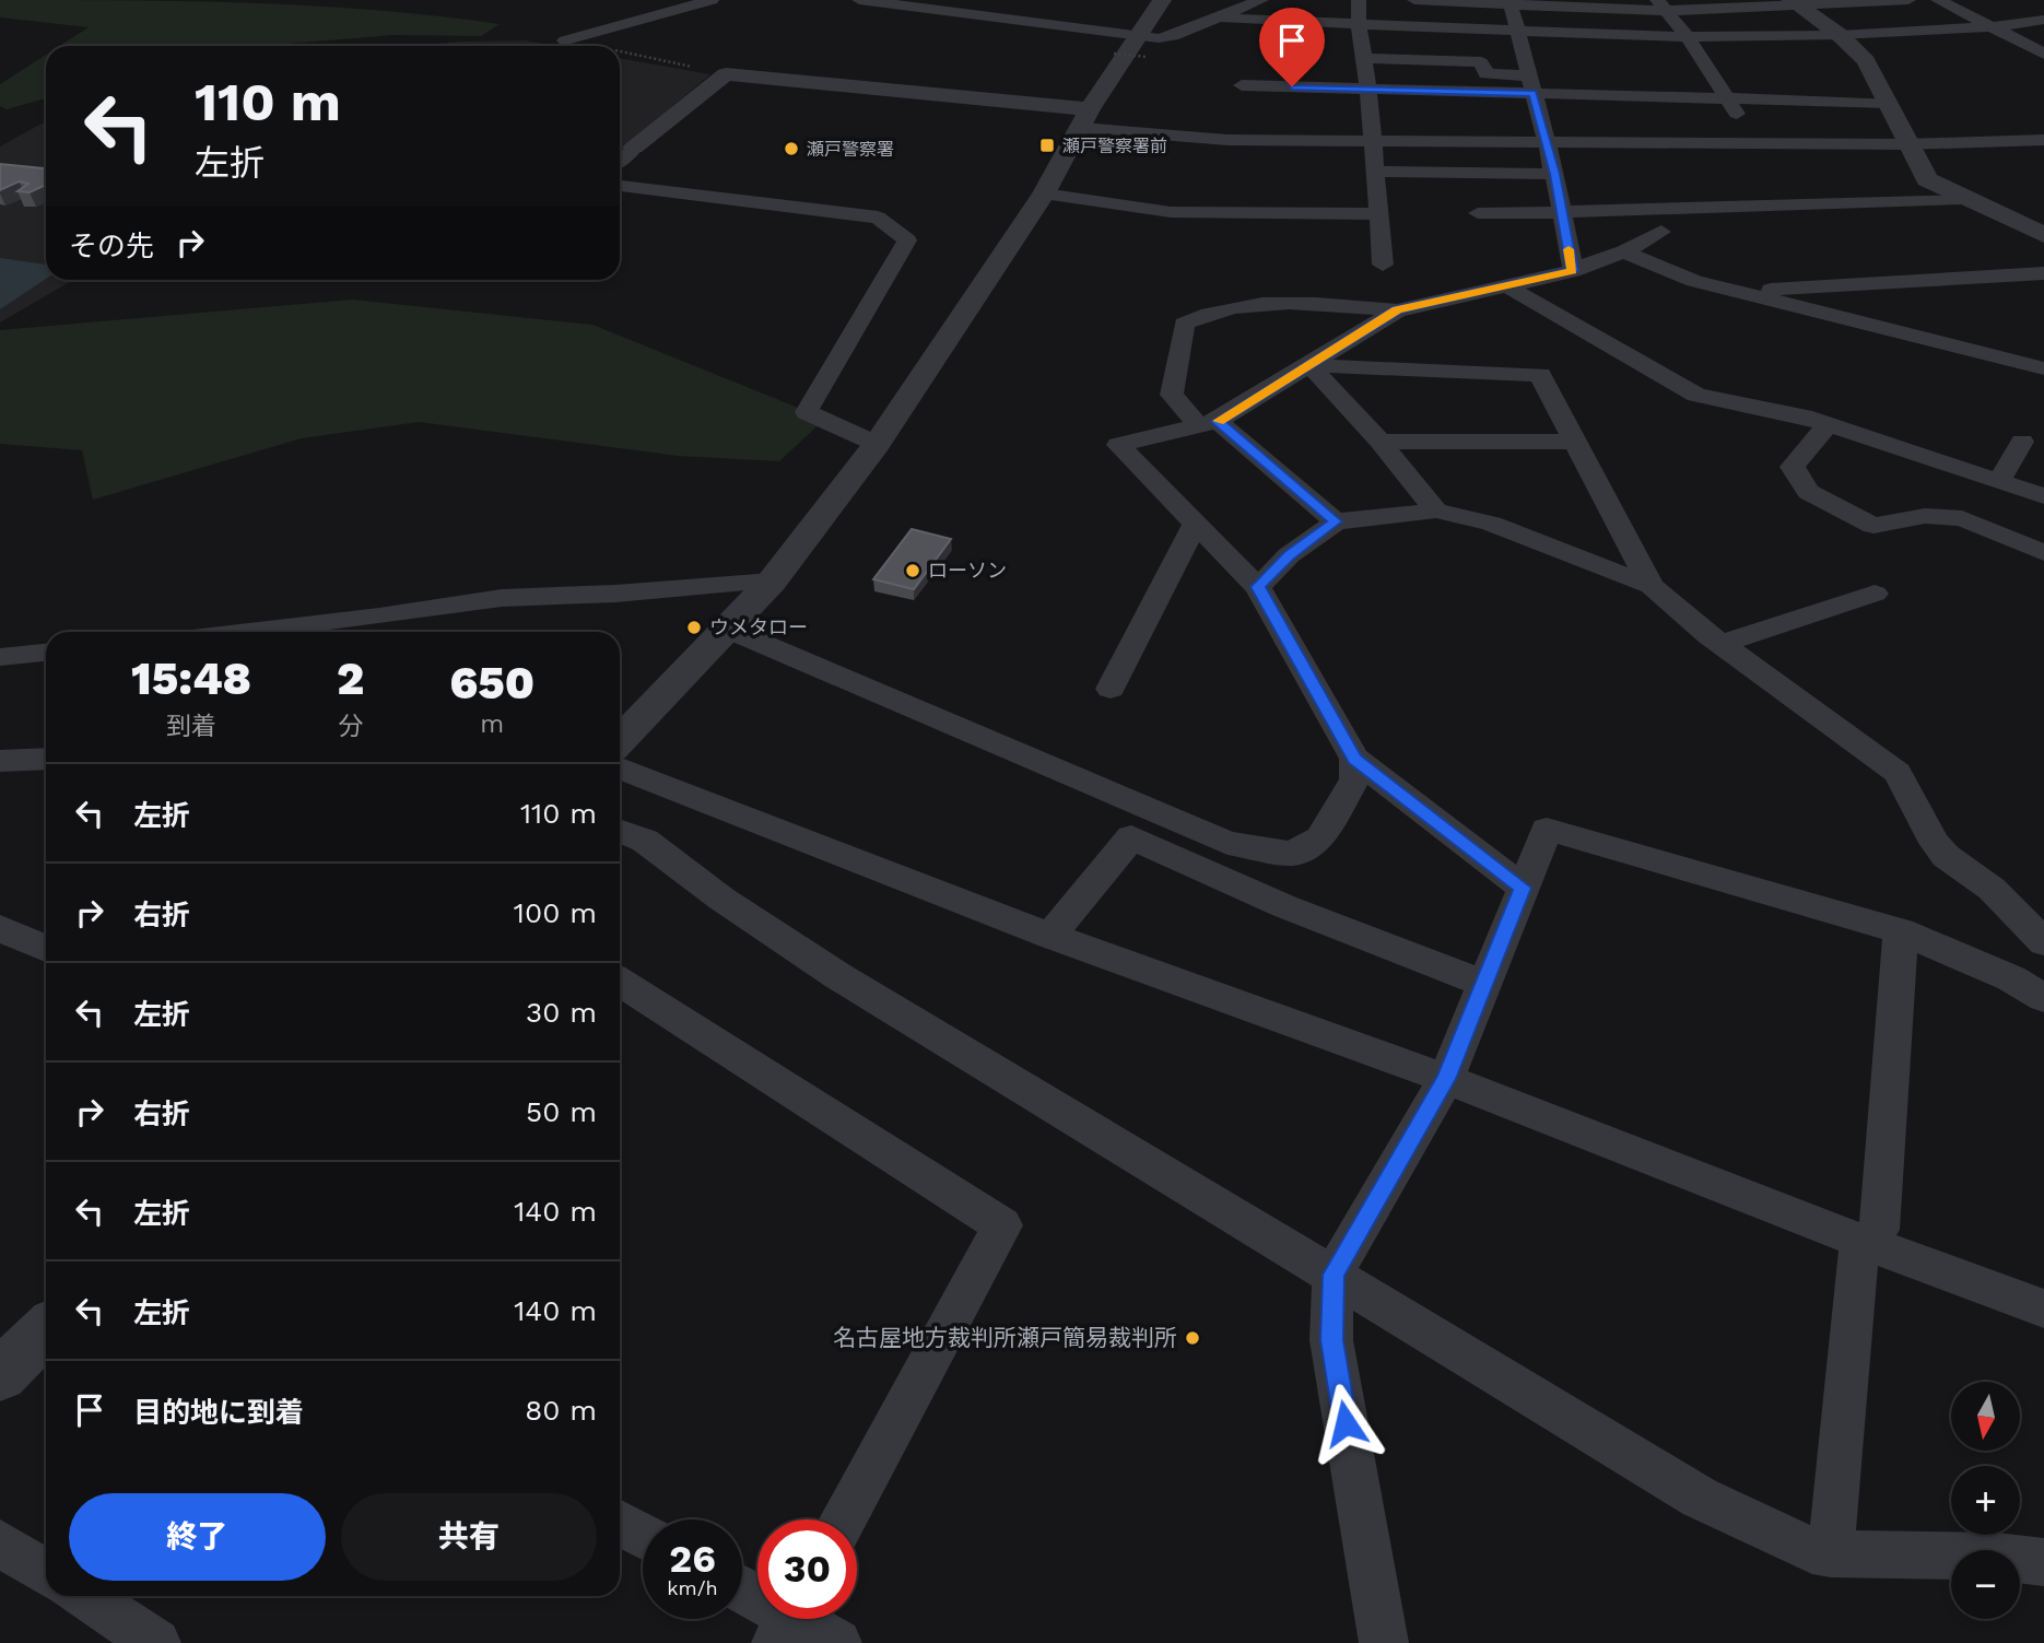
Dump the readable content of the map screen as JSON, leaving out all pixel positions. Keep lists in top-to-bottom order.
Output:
{
  "places": {
    "transit": ["瀬戸警察署前"],
    "other": [
      "瀬戸警察署",
      "ローソン",
      "ウメタロー",
      "名古屋地方裁判所瀬戸簡易裁判所"
    ]
  },
  "north": "bottom",
  "page": {
    "turn": ["110 m", "左折"],
    "then": "その先",
    "eta": [
      "15:48",
      "到着",
      "2",
      "分",
      "650",
      "m"
    ],
    "list": [
      {
        "name": "左折",
        "value": "110 m"
      },
      {
        "name": "右折",
        "value": "100 m"
      },
      {
        "name": "左折",
        "value": "30 m"
      },
      {
        "name": "右折",
        "value": "50 m"
      },
      {
        "name": "左折",
        "value": "140 m"
      },
      {
        "name": "左折",
        "value": "140 m"
      },
      {
        "name": "目的地に到着",
        "value": "80 m"
      }
    ],
    "map_buttons": ["+", "−"],
    "buttons": ["終了", "共有"],
    "speed": "26 km/h",
    "limit": "30"
  }
}
